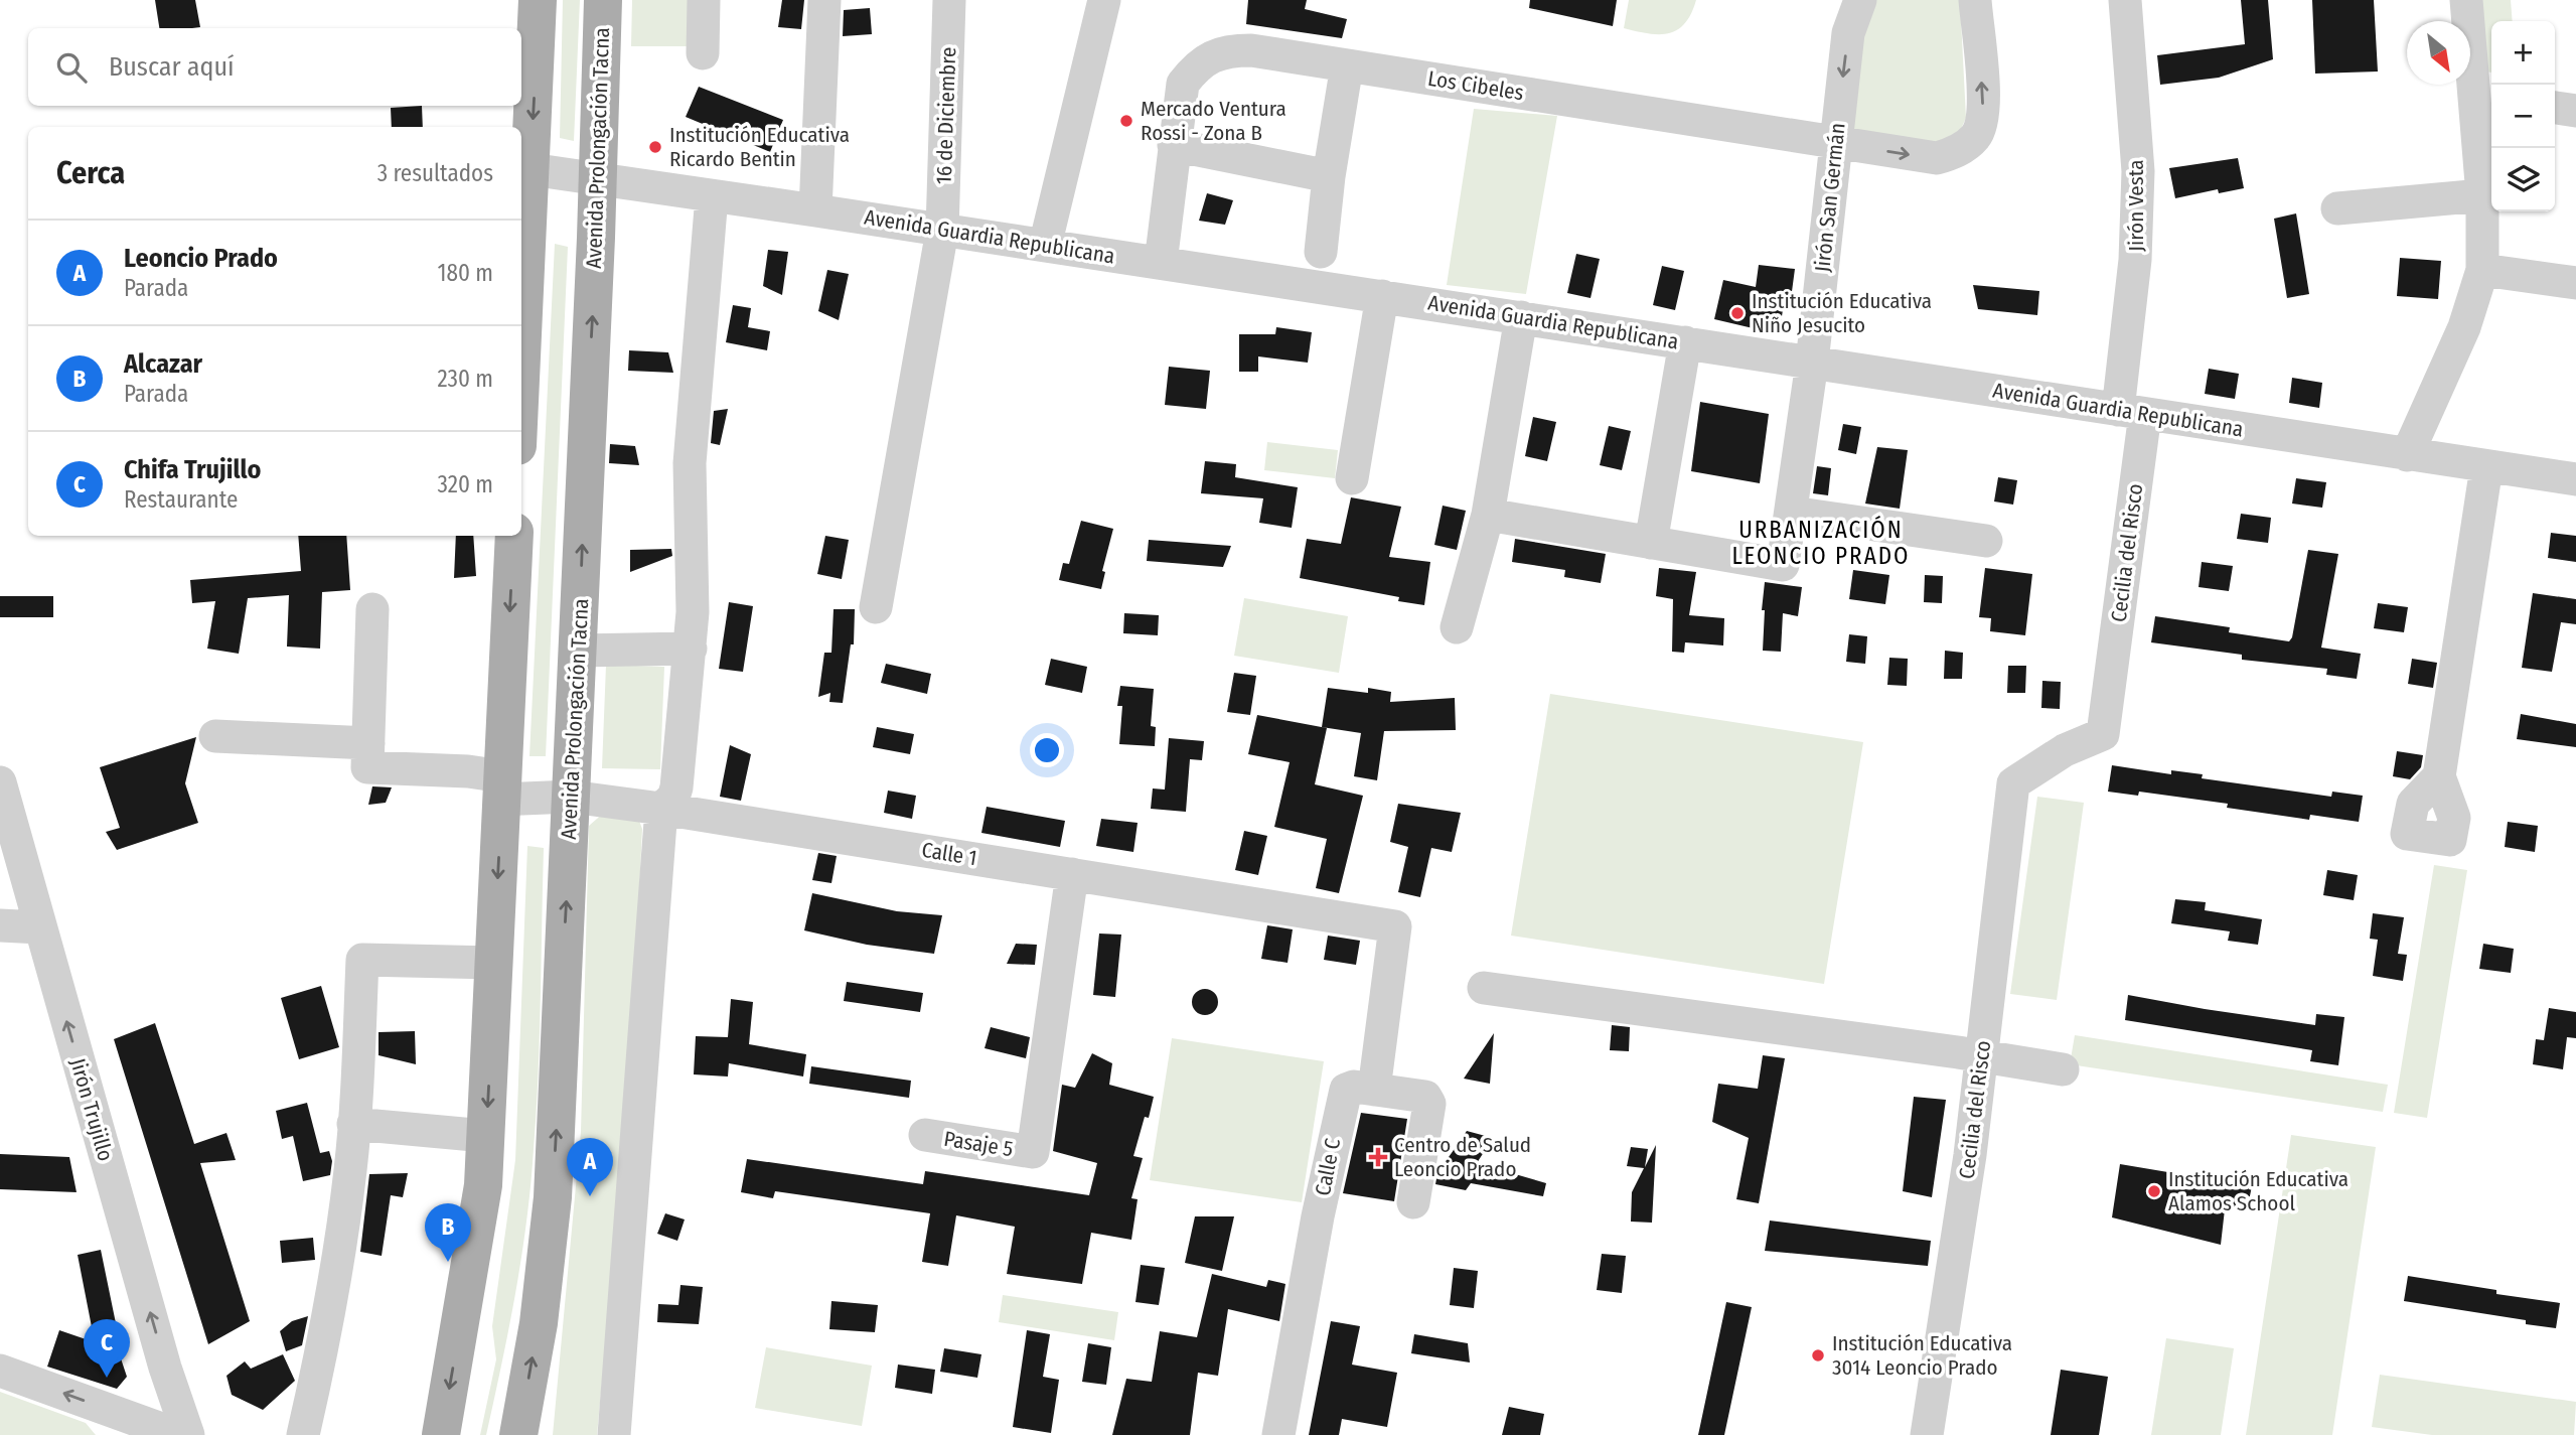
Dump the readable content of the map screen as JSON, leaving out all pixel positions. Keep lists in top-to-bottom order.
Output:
{
  "streets": {
    "main road": ["Avenida Prolongación Tacna"],
    "street": [
      "Los Cibeles",
      "16 de Diciembre",
      "Jirón San Germán",
      "Jirón Vesta",
      "Avenida Guardia Republicana",
      "Cecilia del Risco",
      "Calle 1",
      "Jirón Trujillo",
      "Pasaje 5",
      "Calle C"
    ]
  },
  "crossings": [
    ["Los Cibeles", "Jirón San Germán"],
    ["Los Cibeles", "Avenida Guardia Republicana"],
    ["16 de Diciembre", "Avenida Guardia Republicana"],
    ["Avenida Prolongación Tacna", "Avenida Guardia Republicana"],
    ["Avenida Prolongación Tacna", "Calle 1"],
    ["Jirón San Germán", "Avenida Guardia Republicana"],
    ["Jirón Vesta", "Avenida Guardia Republicana"],
    ["Jirón Vesta", "Cecilia del Risco"],
    ["Avenida Guardia Republicana", "Cecilia del Risco"],
    ["Calle 1", "Pasaje 5"],
    ["Calle 1", "Calle C"]
  ],
  "districts": ["URBANIZACIÓN LEONCIO PRADO"],
  "places": {
    "other": [
      "Mercado Ventura Rossi - Zona B",
      "Institución Educativa Ricardo Bentin",
      "Institución Educativa Niño Jesucito",
      "Institución Educativa Alamos School",
      "Institución Educativa 3014 Leoncio Prado"
    ],
    "health": ["Centro de Salud Leoncio Prado"]
  },
  "north": "bottom right",
  "page": {
    "map_buttons": ["+", "−"],
    "search": "Buscar aquí",
    "heading": ["Cerca", "3 resultados"],
    "list": [
      {
        "mark": "A",
        "name": "Leoncio Prado",
        "note": "Parada",
        "value": "180 m"
      },
      {
        "mark": "B",
        "name": "Alcazar",
        "note": "Parada",
        "value": "230 m"
      },
      {
        "mark": "C",
        "name": "Chifa Trujillo",
        "note": "Restaurante",
        "value": "320 m"
      }
    ],
    "pins": ["A", "B", "C"]
  }
}
